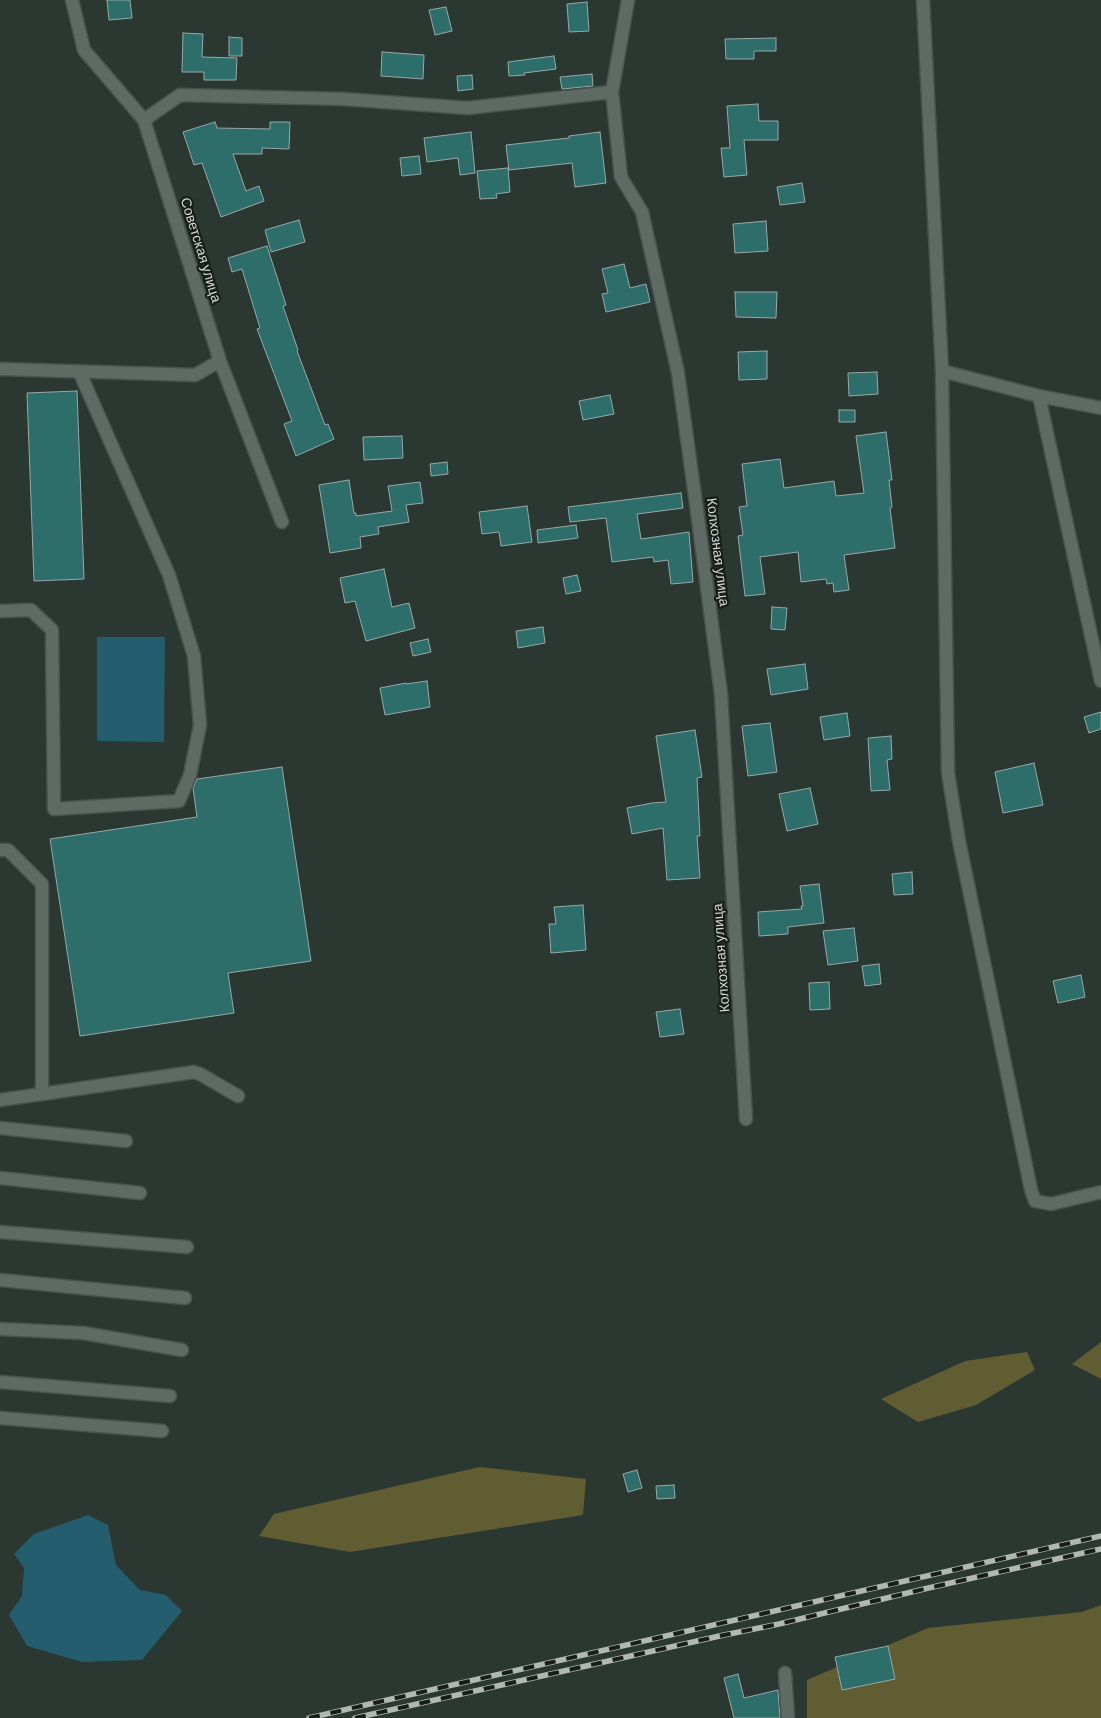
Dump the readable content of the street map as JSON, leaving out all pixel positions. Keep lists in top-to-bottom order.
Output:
{
  "streets": {
    "street": ["Советская улица", "Колхозная улица"]
  }
}
